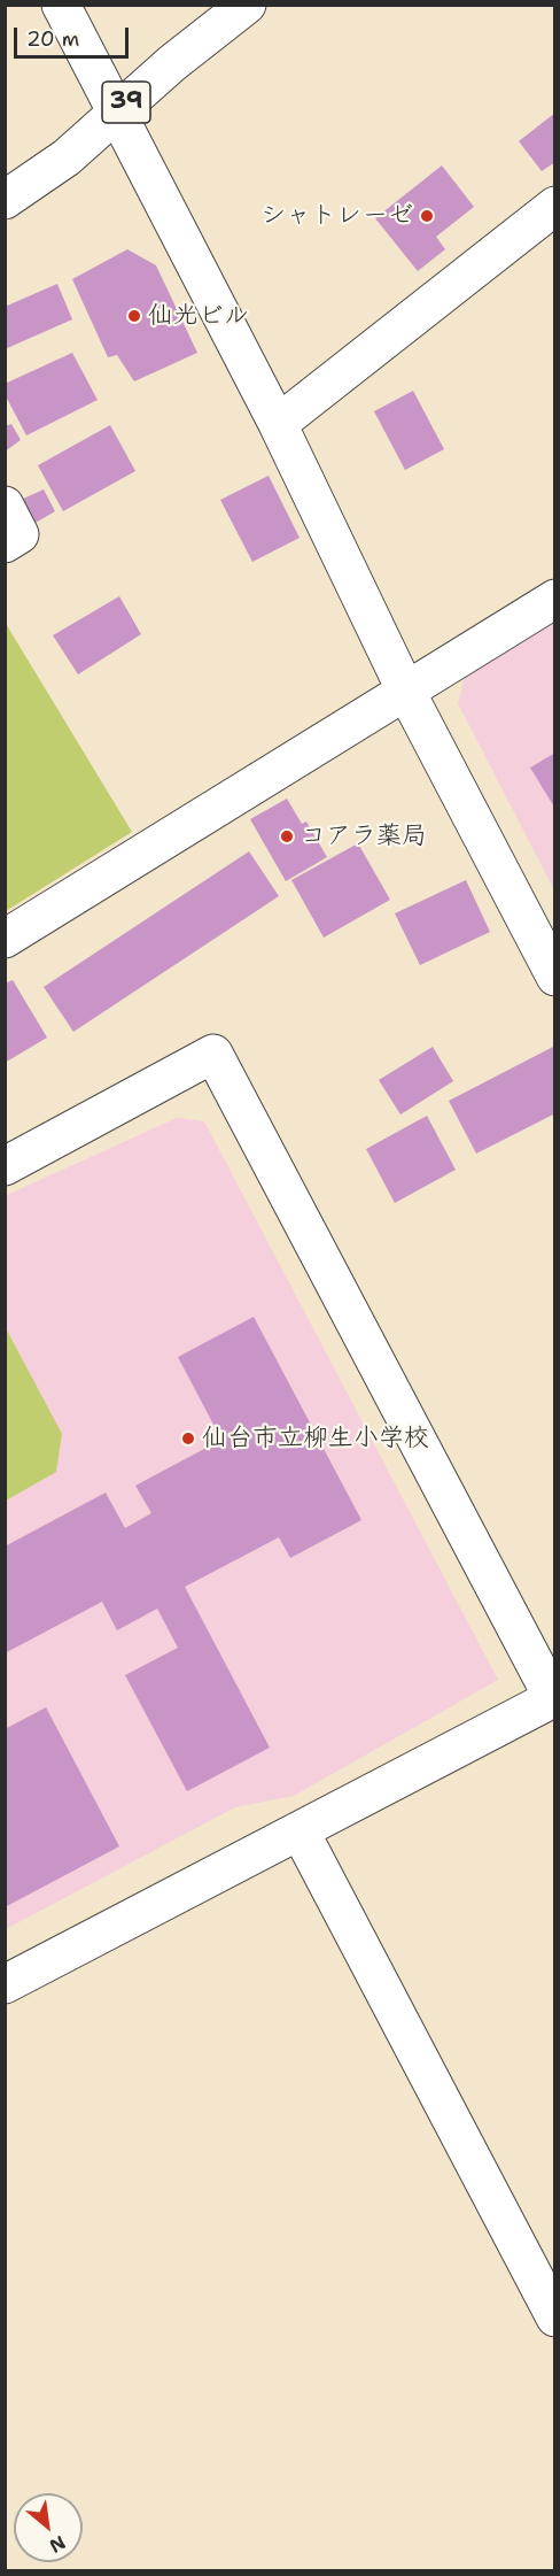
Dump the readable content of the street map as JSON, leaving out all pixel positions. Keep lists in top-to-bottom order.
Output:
{
  "streets": {
    "street": ["39"]
  },
  "places": [
    "シャトレーゼ",
    "仙光ビル",
    "コアラ薬局",
    "仙台市立柳生小学校"
  ],
  "scale_bar": "20 m",
  "north": "bottom right"
}
